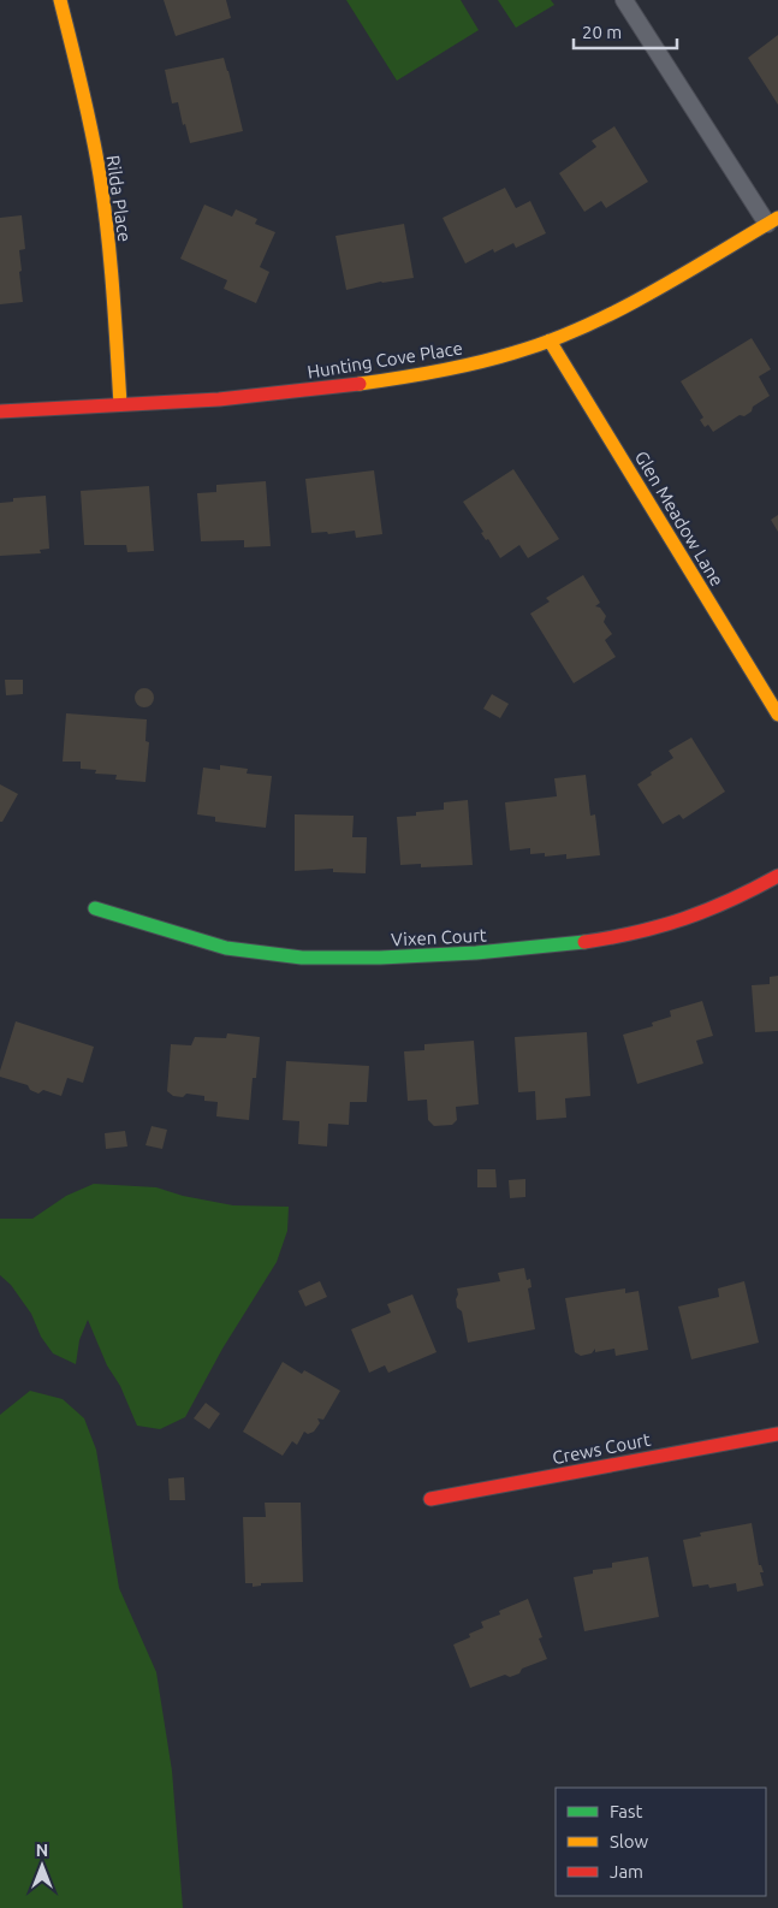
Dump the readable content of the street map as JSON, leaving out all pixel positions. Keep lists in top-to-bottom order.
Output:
{
  "streets": {
    "street": [
      "Rilda Place",
      "Hunting Cove Place",
      "Glen Meadow Lane",
      "Vixen Court",
      "Crews Court"
    ]
  },
  "crossings": [
    ["Rilda Place", "Hunting Cove Place"],
    ["Hunting Cove Place", "Glen Meadow Lane"]
  ],
  "legend": ["Fast", "Slow", "Jam"],
  "scale_bar": "20 m",
  "north": "top"
}
